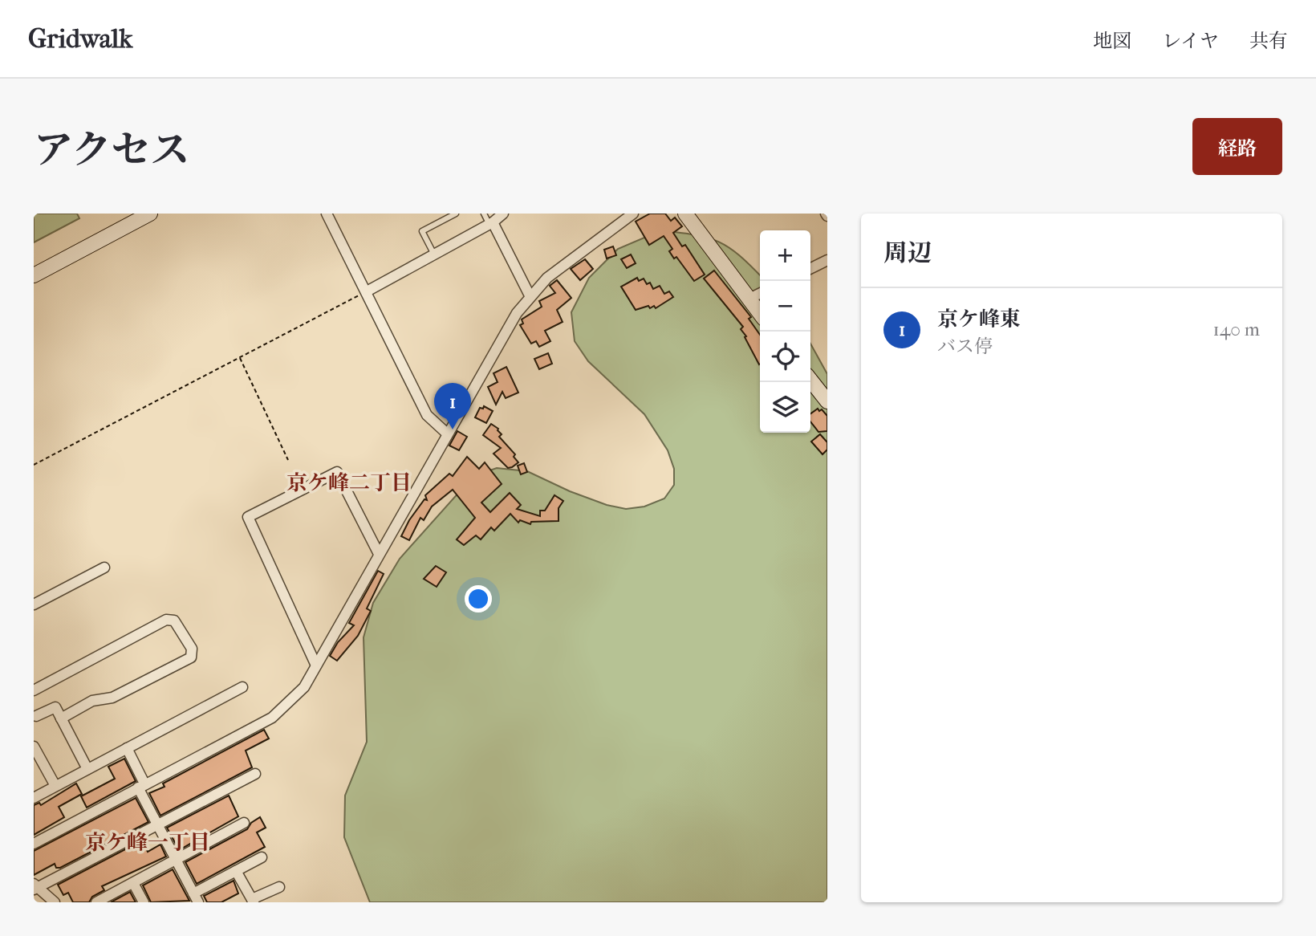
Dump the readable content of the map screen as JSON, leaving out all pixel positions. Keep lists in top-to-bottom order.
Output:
{
  "districts": ["京ケ峰二丁目", "京ケ峰一丁目"],
  "page": {
    "header": "Gridwalk",
    "nav": ["地図", "レイヤ", "共有"],
    "title": "アクセス",
    "buttons": "経路",
    "heading": "周辺",
    "map_buttons": ["+", "−"],
    "list": [
      {
        "mark": "1",
        "name": "京ケ峰東",
        "note": "バス停",
        "value": "140 m"
      }
    ],
    "pins": "1"
  }
}
